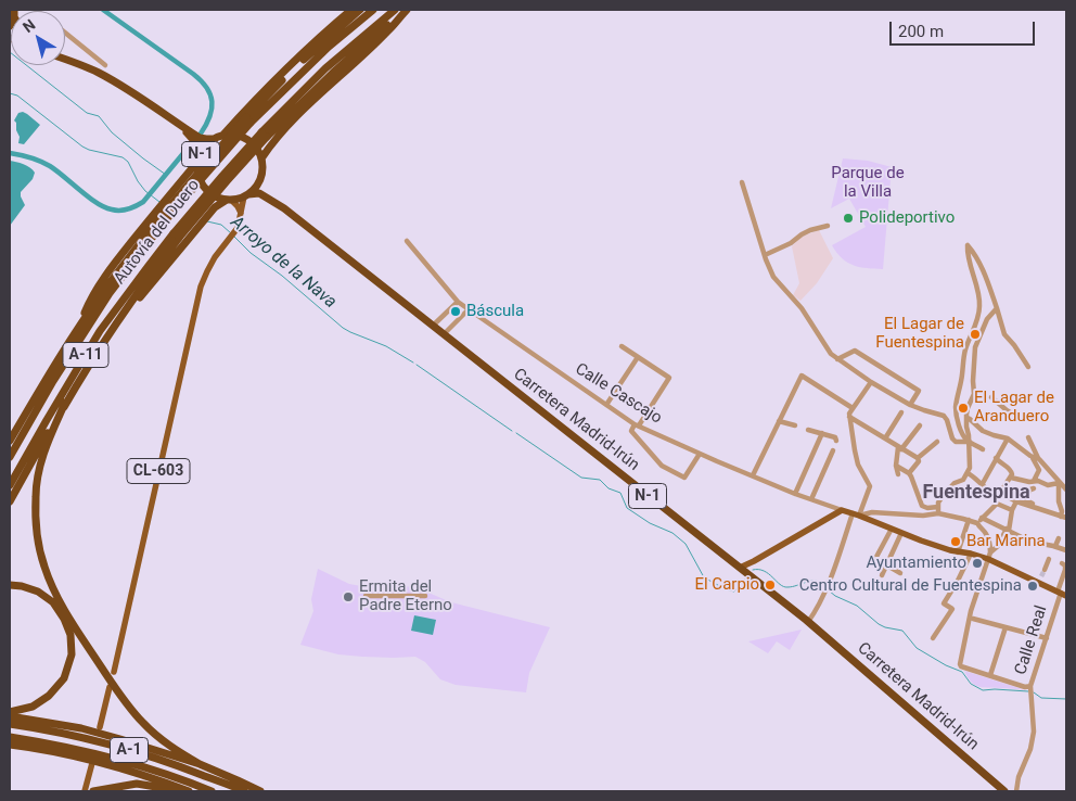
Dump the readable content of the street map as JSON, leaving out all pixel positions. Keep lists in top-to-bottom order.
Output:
{
  "streets": {
    "highway": [
      "N-1",
      "Autovía del Duero",
      "A-11",
      "Carretera Madrid-Irún",
      "A-1"
    ],
    "main road": ["Calle Cascajo", "CL-603"],
    "street": ["Calle Real"]
  },
  "crossings": [
    ["N-1", "Carretera Madrid-Irún"],
    ["N-1", "CL-603"],
    ["Calle Cascajo", "Calle Real"],
    ["Carretera Madrid-Irún", "CL-603"]
  ],
  "districts": ["Fuentespina"],
  "water": ["Arroyo de la Nava"],
  "parks": ["Parque de la Villa"],
  "places": [
    "Polideportivo",
    "Báscula",
    "El Lagar de Fuentespina",
    "El Lagar de Aranduero",
    "Bar Marina",
    "Ayuntamiento",
    "El Carpio",
    "Centro Cultural de Fuentespina",
    "Ermita del Padre Eterno"
  ],
  "scale_bar": "200 m",
  "north": "top left"
}
